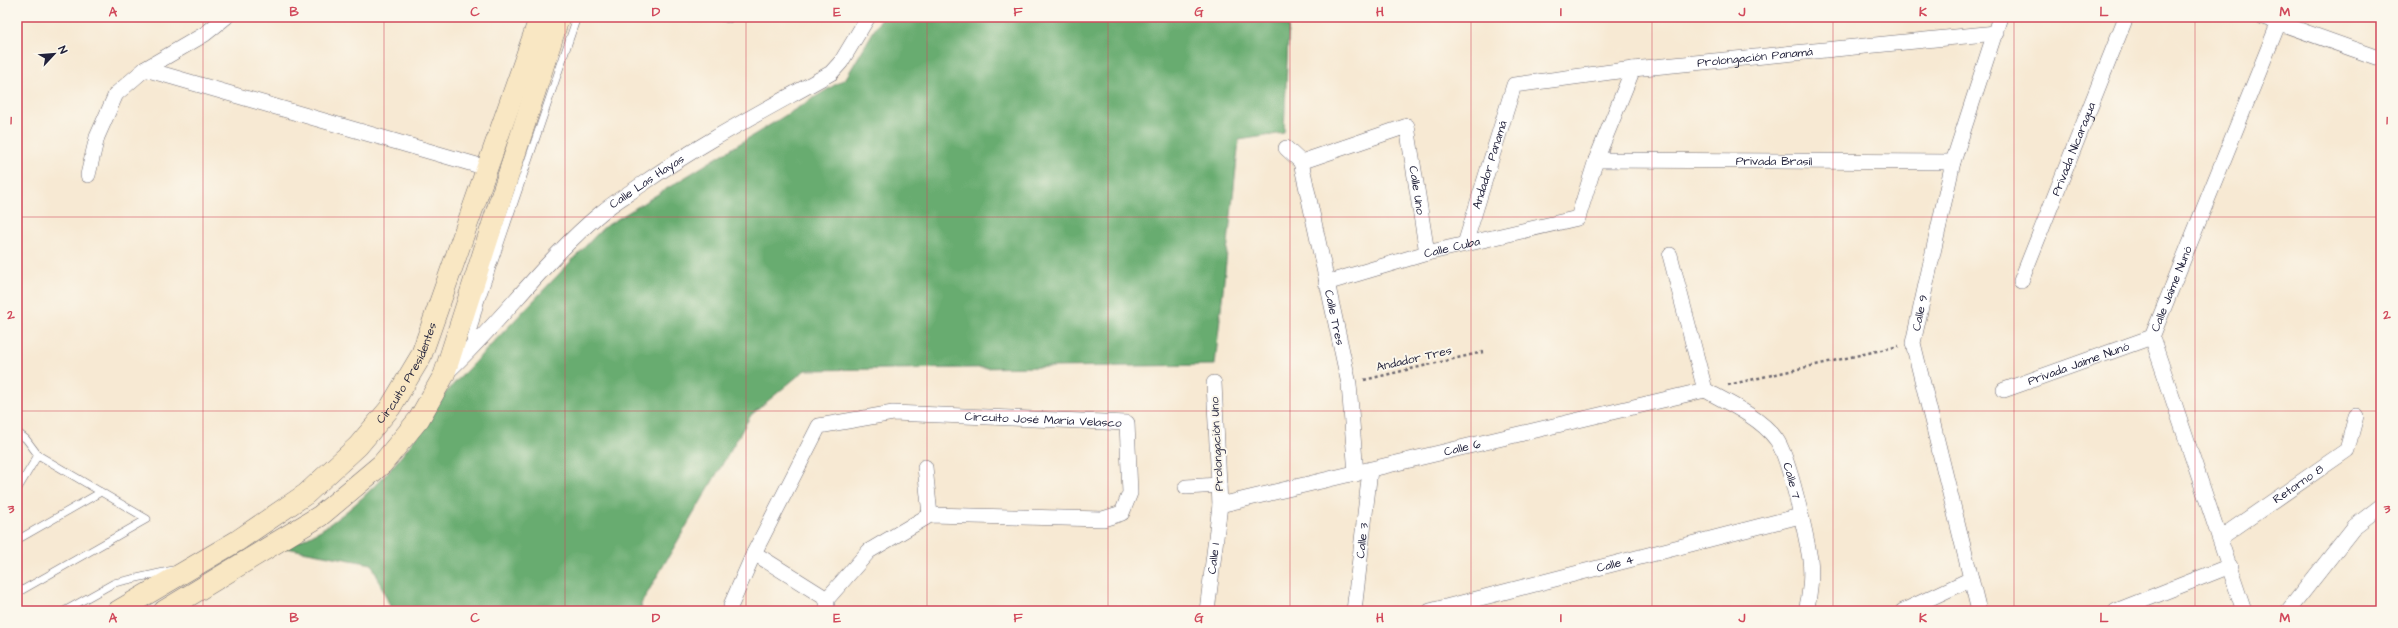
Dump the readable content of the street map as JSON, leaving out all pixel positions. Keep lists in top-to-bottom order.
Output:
{
  "streets": {
    "main road": ["Circuito Presidentes"],
    "street": [
      "Prolongación Panamá",
      "Privada Nicaragua",
      "Privada Brasil",
      "Andador Panamá",
      "Calle Las Hayas",
      "Calle Uno",
      "Calle Cuba",
      "Calle Jaime Nunó",
      "Calle 9",
      "Calle Tres",
      "Privada Jaime Nunó",
      "Circuito José María Velasco",
      "Prolongación Uno",
      "Calle 6",
      "Calle 7",
      "Retorno 8",
      "Calle 3",
      "Calle 1",
      "Calle 4"
    ],
    "path": ["Andador Tres"]
  },
  "crossings": [
    ["Prolongación Panamá", "Andador Panamá"],
    ["Prolongación Panamá", "Calle 9"],
    ["Privada Brasil", "Calle Cuba"],
    ["Privada Brasil", "Calle 9"],
    ["Andador Panamá", "Calle Cuba"],
    ["Calle Uno", "Calle Cuba"],
    ["Calle Uno", "Calle Tres"],
    ["Calle Cuba", "Calle Tres"],
    ["Calle Jaime Nunó", "Privada Jaime Nunó"],
    ["Calle Jaime Nunó", "Retorno 8"],
    ["Calle Tres", "Andador Tres"],
    ["Calle Tres", "Calle 6"],
    ["Calle Tres", "Calle 3"],
    ["Prolongación Uno", "Calle 6"],
    ["Prolongación Uno", "Calle 1"],
    ["Calle 6", "Calle 7"],
    ["Calle 6", "Calle 3"],
    ["Calle 6", "Calle 1"],
    ["Calle 7", "Calle 4"]
  ],
  "north": "top right",
  "grid": {
    "columns": [
      "A",
      "B",
      "C",
      "D",
      "E",
      "F",
      "G",
      "H",
      "I",
      "J",
      "K",
      "L",
      "M"
    ],
    "rows": ["1", "2", "3"]
  }
}
